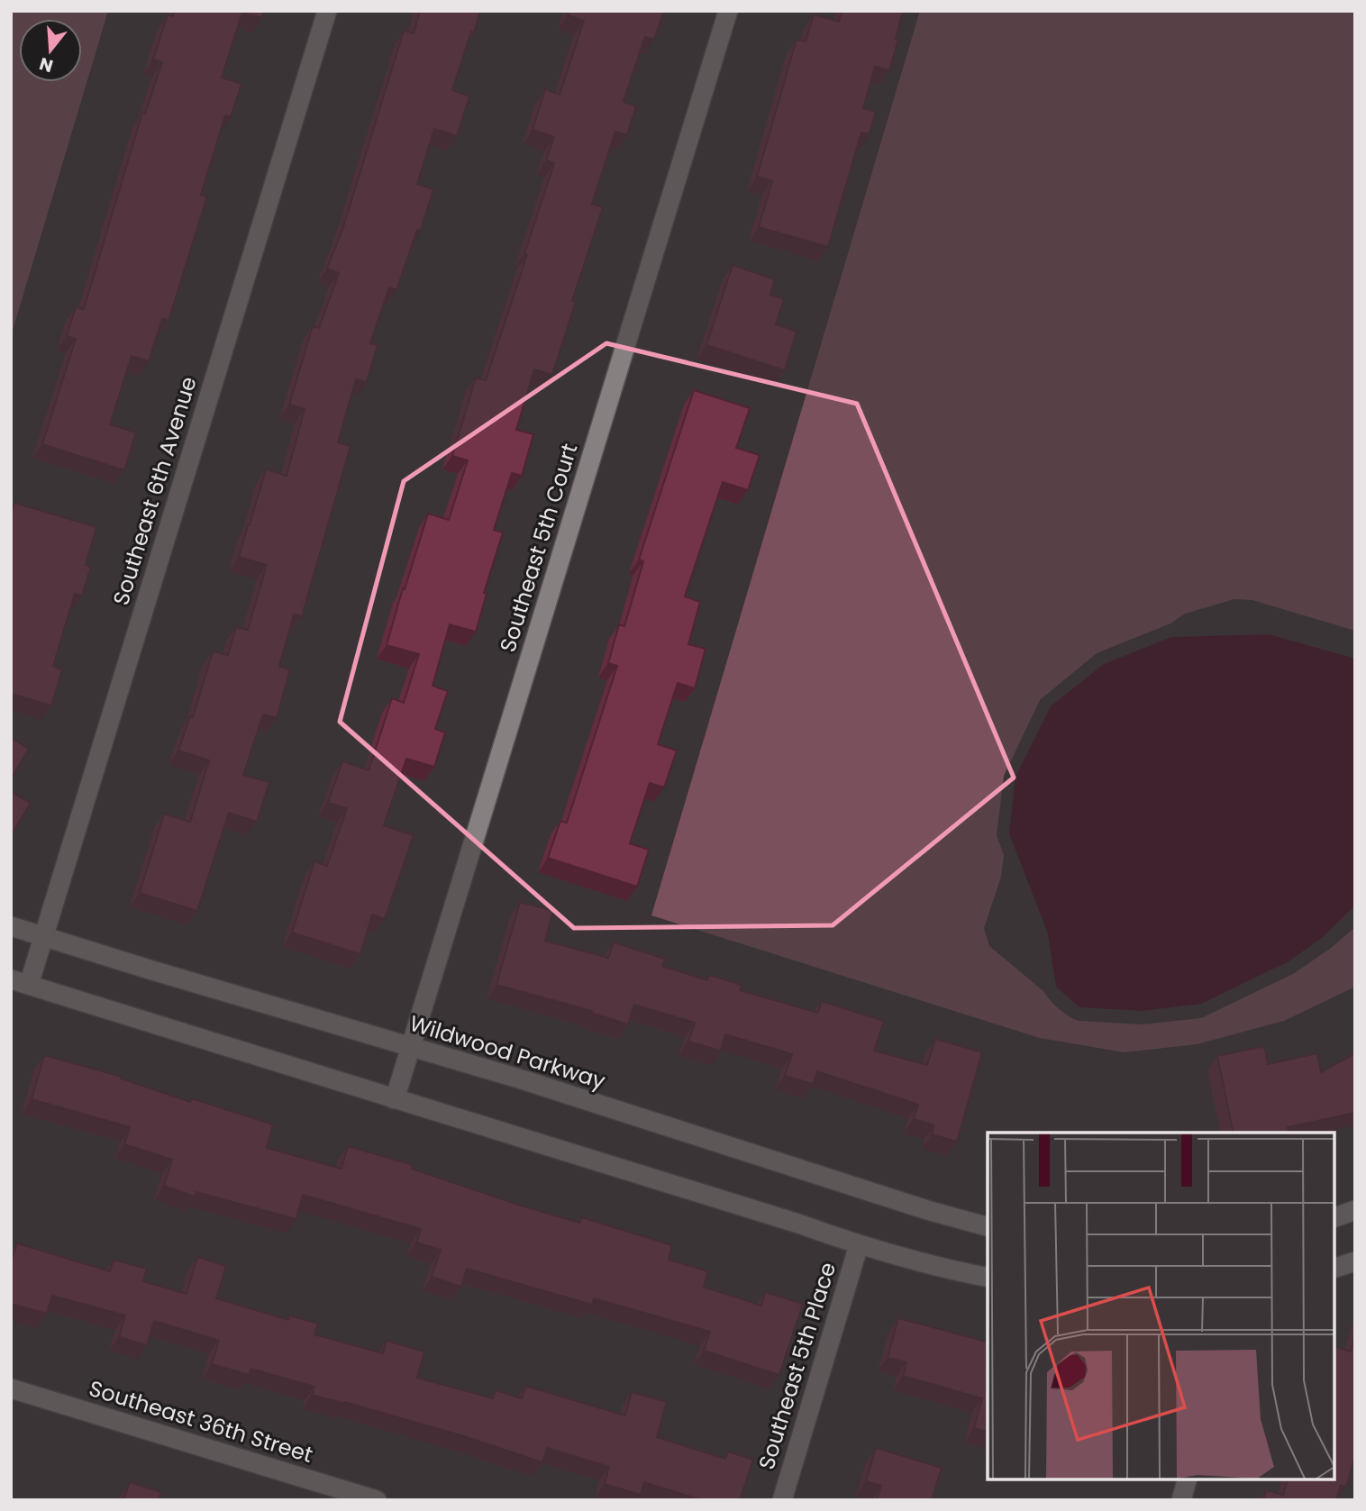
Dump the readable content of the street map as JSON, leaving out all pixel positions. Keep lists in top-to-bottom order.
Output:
{
  "streets": {
    "street": [
      "Southeast 6th Avenue",
      "Southeast 5th Court",
      "Wildwood Parkway",
      "Southeast 5th Place",
      "Southeast 36th Street"
    ]
  },
  "crossings": [
    ["Southeast 6th Avenue", "Wildwood Parkway"],
    ["Southeast 5th Court", "Wildwood Parkway"]
  ],
  "north": "bottom"
}
